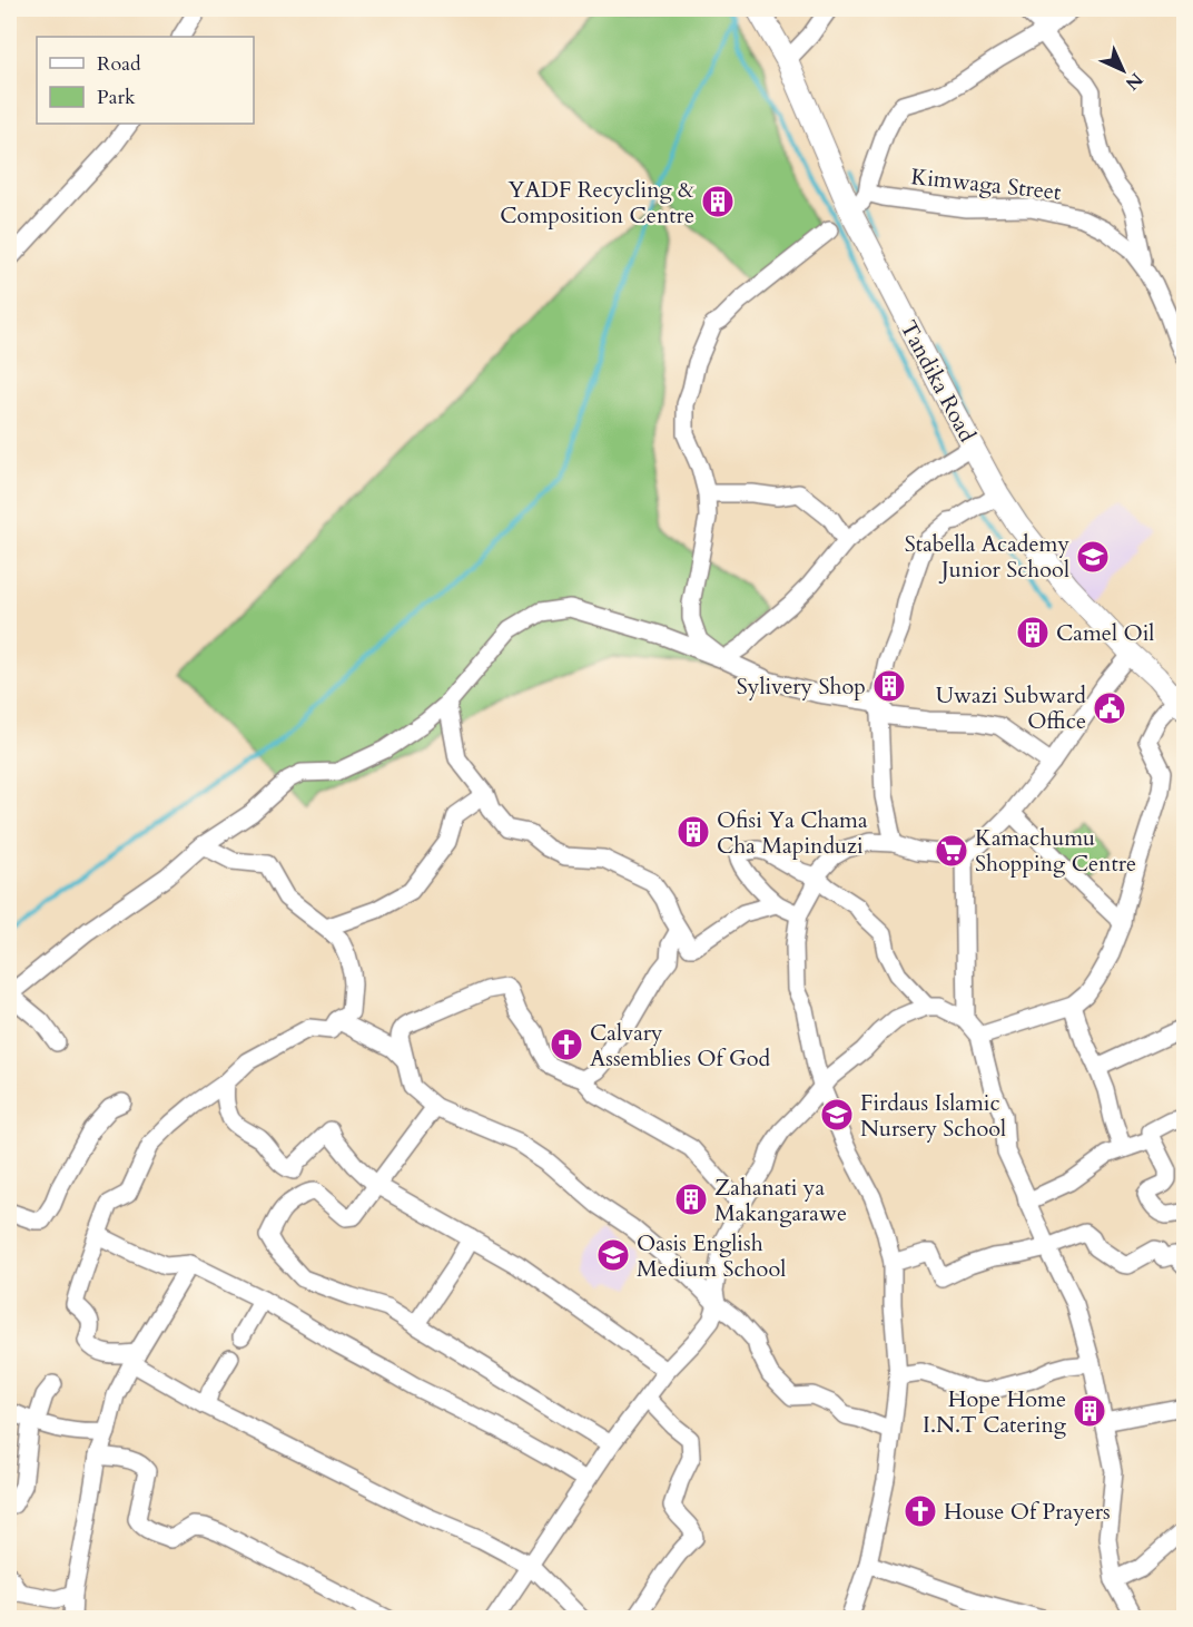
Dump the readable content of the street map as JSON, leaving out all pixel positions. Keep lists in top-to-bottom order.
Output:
{
  "streets": {
    "street": ["Kimwaga Street", "Tandika Road"]
  },
  "places": {
    "building": [
      "YADF Recycling & Composition Centre",
      "Camel Oil",
      "Sylivery Shop",
      "Ofisi Ya Chama Cha Mapinduzi",
      "Zahanati ya Makangarawe",
      "Hope Home I.N.T Catering"
    ],
    "school or university": ["Stabella Academy Junior School", "Firdaus Islamic Nursery School", "Oasis English Medium School"],
    "public building": ["Uwazi Subward Office"],
    "supermarket": ["Kamachumu Shopping Centre"],
    "church": ["Calvary Assemblies Of God", "House Of Prayers"]
  },
  "legend": ["Road", "Park"],
  "north": "bottom right"
}
